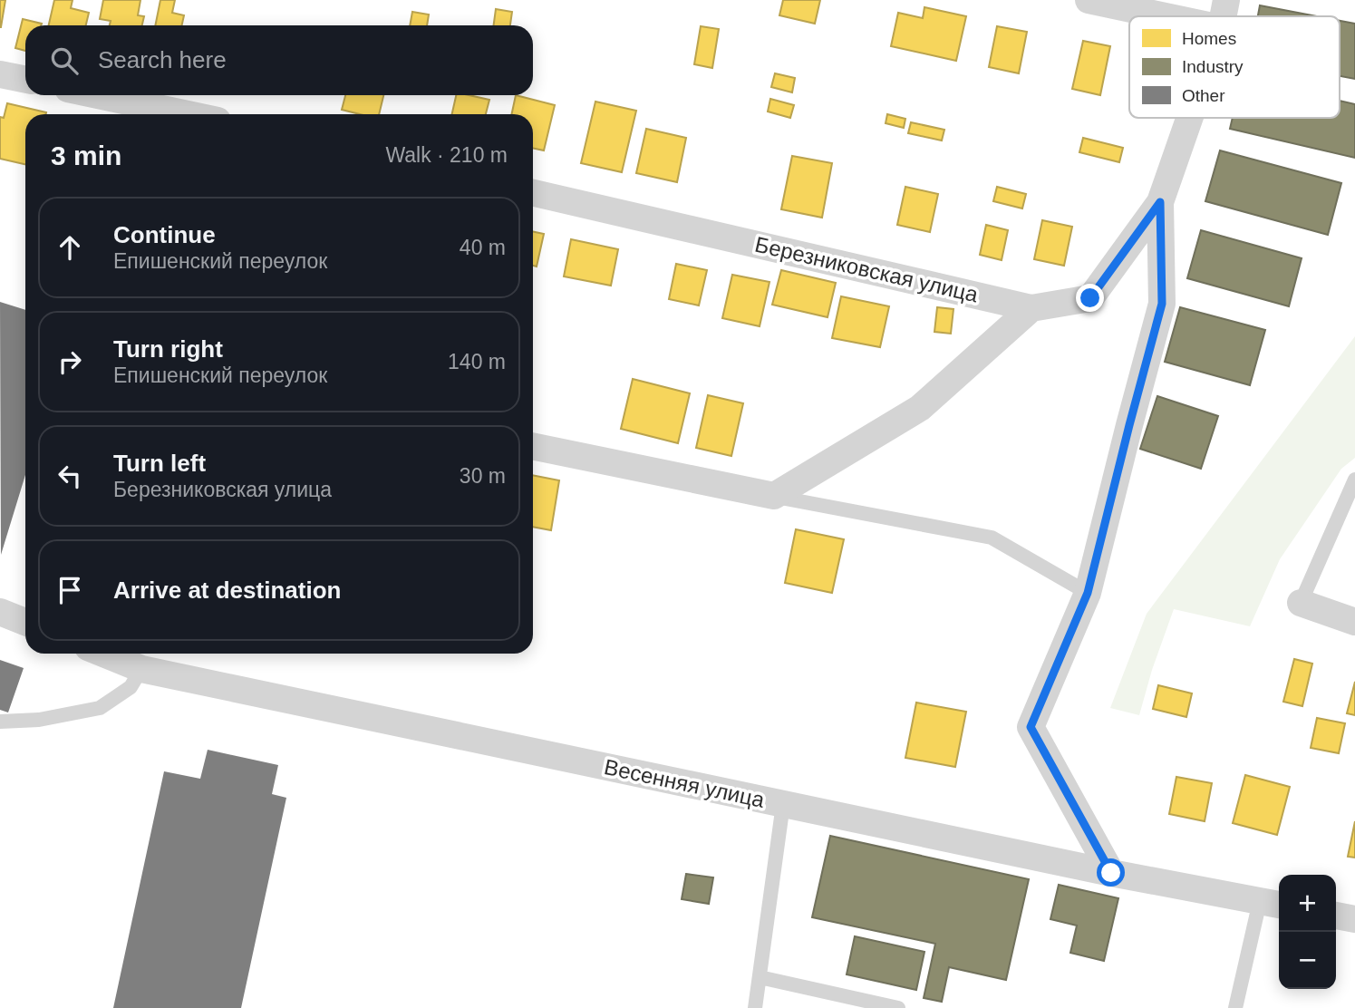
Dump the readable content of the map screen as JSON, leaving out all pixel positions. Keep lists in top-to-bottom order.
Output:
{
  "streets": {
    "street": ["Березниковская улица", "Весенняя улица"]
  },
  "legend": ["Homes", "Industry", "Other"],
  "page": {
    "search": "Search here",
    "heading": ["3 min", "Walk · 210 m"],
    "list": [
      ["Continue", "Епишенский переулок", "40 m"],
      ["Turn right", "Епишенский переулок", "140 m"],
      ["Turn left", "Березниковская улица", "30 m"],
      "Arrive at destination"
    ],
    "map_buttons": ["+", "−"]
  }
}
